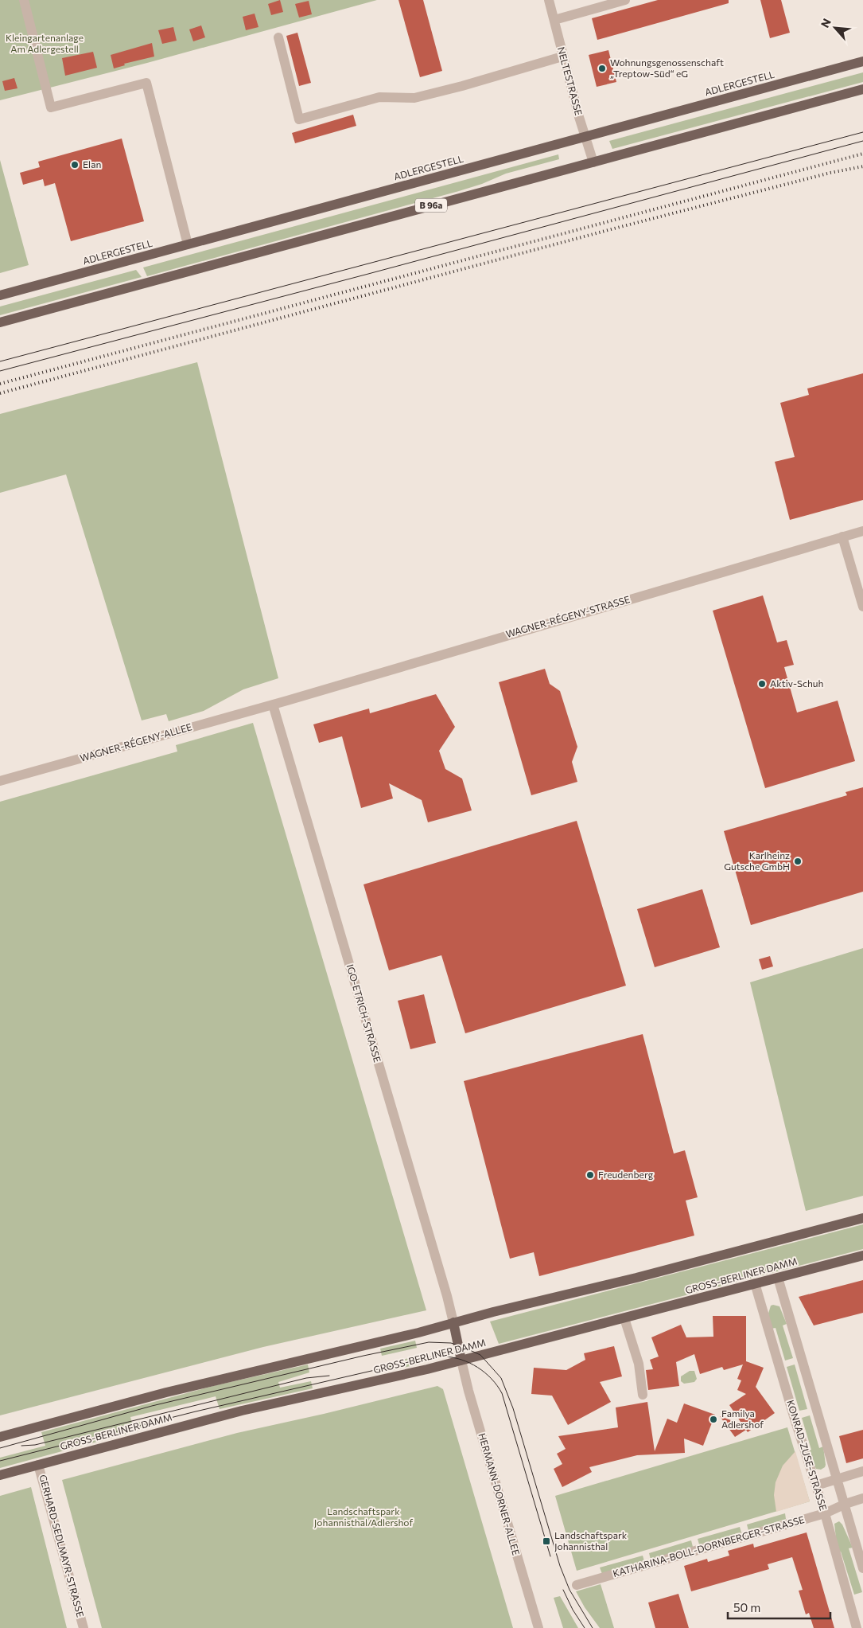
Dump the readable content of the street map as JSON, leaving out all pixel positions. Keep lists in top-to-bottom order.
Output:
{
  "streets": {
    "main road": ["ADLERGESTELL", "B 96a", "GROSS-BERLINER DAMM"],
    "street": [
      "NELTESTRASSE",
      "WAGNER-RÉGENY-STRASSE",
      "WAGNER-RÉGENY-ALLEE",
      "IGO-ETRICH-STRASSE",
      "KONRAD-ZUSE-STRASSE",
      "HERMANN-DORNER-ALLEE",
      "GERHARD-SEDLMAYR-STRASSE",
      "KATHARINA-BOLL-DORNBERGER-STRASSE"
    ]
  },
  "crossings": [
    ["NELTESTRASSE", "ADLERGESTELL"],
    ["NELTESTRASSE", "B 96a"],
    ["WAGNER-RÉGENY-STRASSE", "WAGNER-RÉGENY-ALLEE"],
    ["WAGNER-RÉGENY-STRASSE", "IGO-ETRICH-STRASSE"],
    ["WAGNER-RÉGENY-ALLEE", "IGO-ETRICH-STRASSE"],
    ["GROSS-BERLINER DAMM", "KONRAD-ZUSE-STRASSE"],
    ["GROSS-BERLINER DAMM", "HERMANN-DORNER-ALLEE"],
    ["GROSS-BERLINER DAMM", "GERHARD-SEDLMAYR-STRASSE"],
    ["KONRAD-ZUSE-STRASSE", "KATHARINA-BOLL-DORNBERGER-STRASSE"]
  ],
  "parks": ["Kleingartenanlage Am Adlergestell", "Landschaftspark Johannisthal/Adlershof"],
  "places": {
    "other": [
      "Wohnungsgenossenschaft „Treptow-Süd“ eG",
      "Elan",
      "Aktiv-Schuh",
      "Karlheinz Gutsche GmbH",
      "Freudenberg",
      "Familya Adlershof"
    ],
    "transit": ["Landschaftspark Johannisthal"]
  },
  "scale_bar": "50 m",
  "north": "top left"
}
